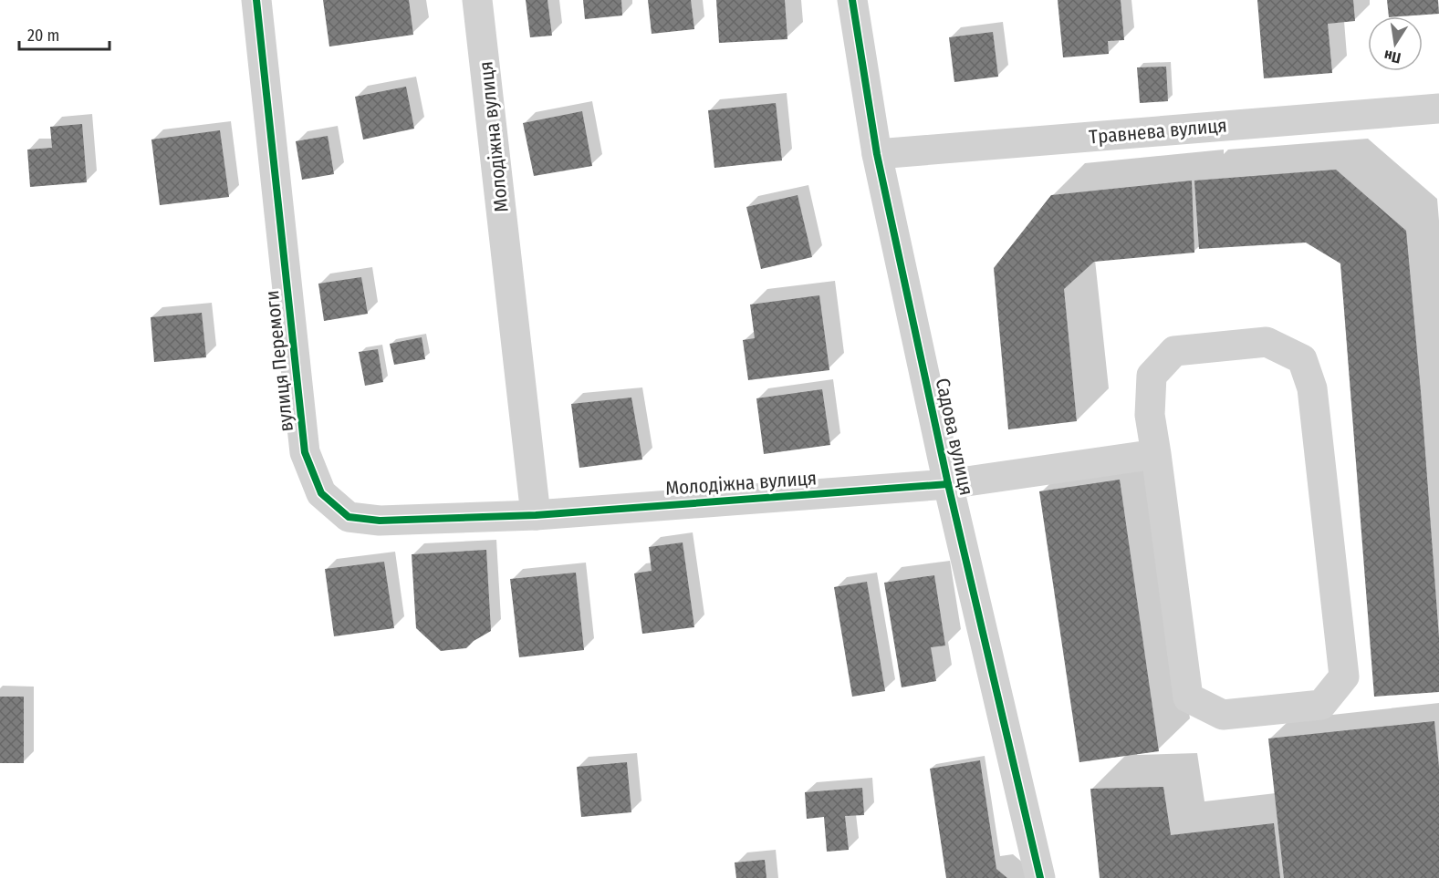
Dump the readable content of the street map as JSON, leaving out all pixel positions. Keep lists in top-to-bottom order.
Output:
{
  "streets": {
    "street": [
      "Травнева вулиця",
      "Молодіжна вулиця",
      "вулиця Перемоги",
      "Садова вулиця"
    ]
  },
  "crossings": [
    ["Травнева вулиця", "Садова вулиця"],
    ["Молодіжна вулиця", "вулиця Перемоги"],
    ["Молодіжна вулиця", "Садова вулиця"]
  ],
  "scale_bar": "20 m",
  "north": "bottom"
}
